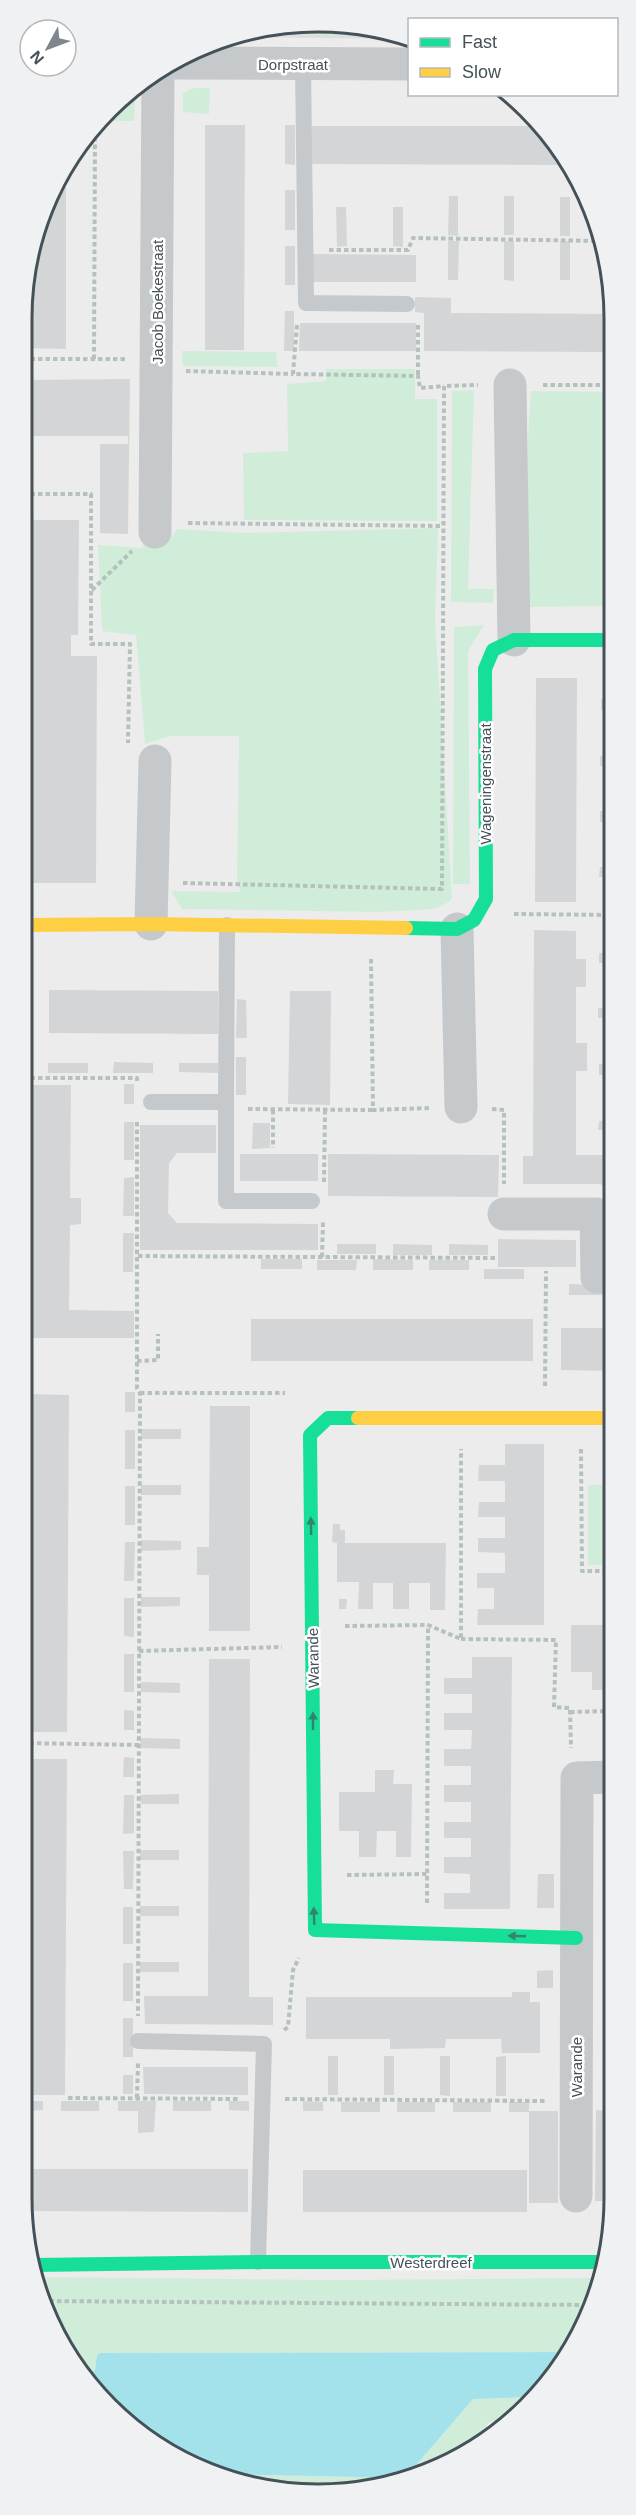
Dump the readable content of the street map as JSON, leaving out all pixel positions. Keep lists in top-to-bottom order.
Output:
{
  "streets": {
    "street": [
      "Dorpstraat",
      "Jacob Boekestraat",
      "Wageningenstraat",
      "Warande",
      "Westerdreef"
    ]
  },
  "one_way": ["Warande"],
  "legend": ["Fast", "Slow"],
  "north": "bottom left"
}
